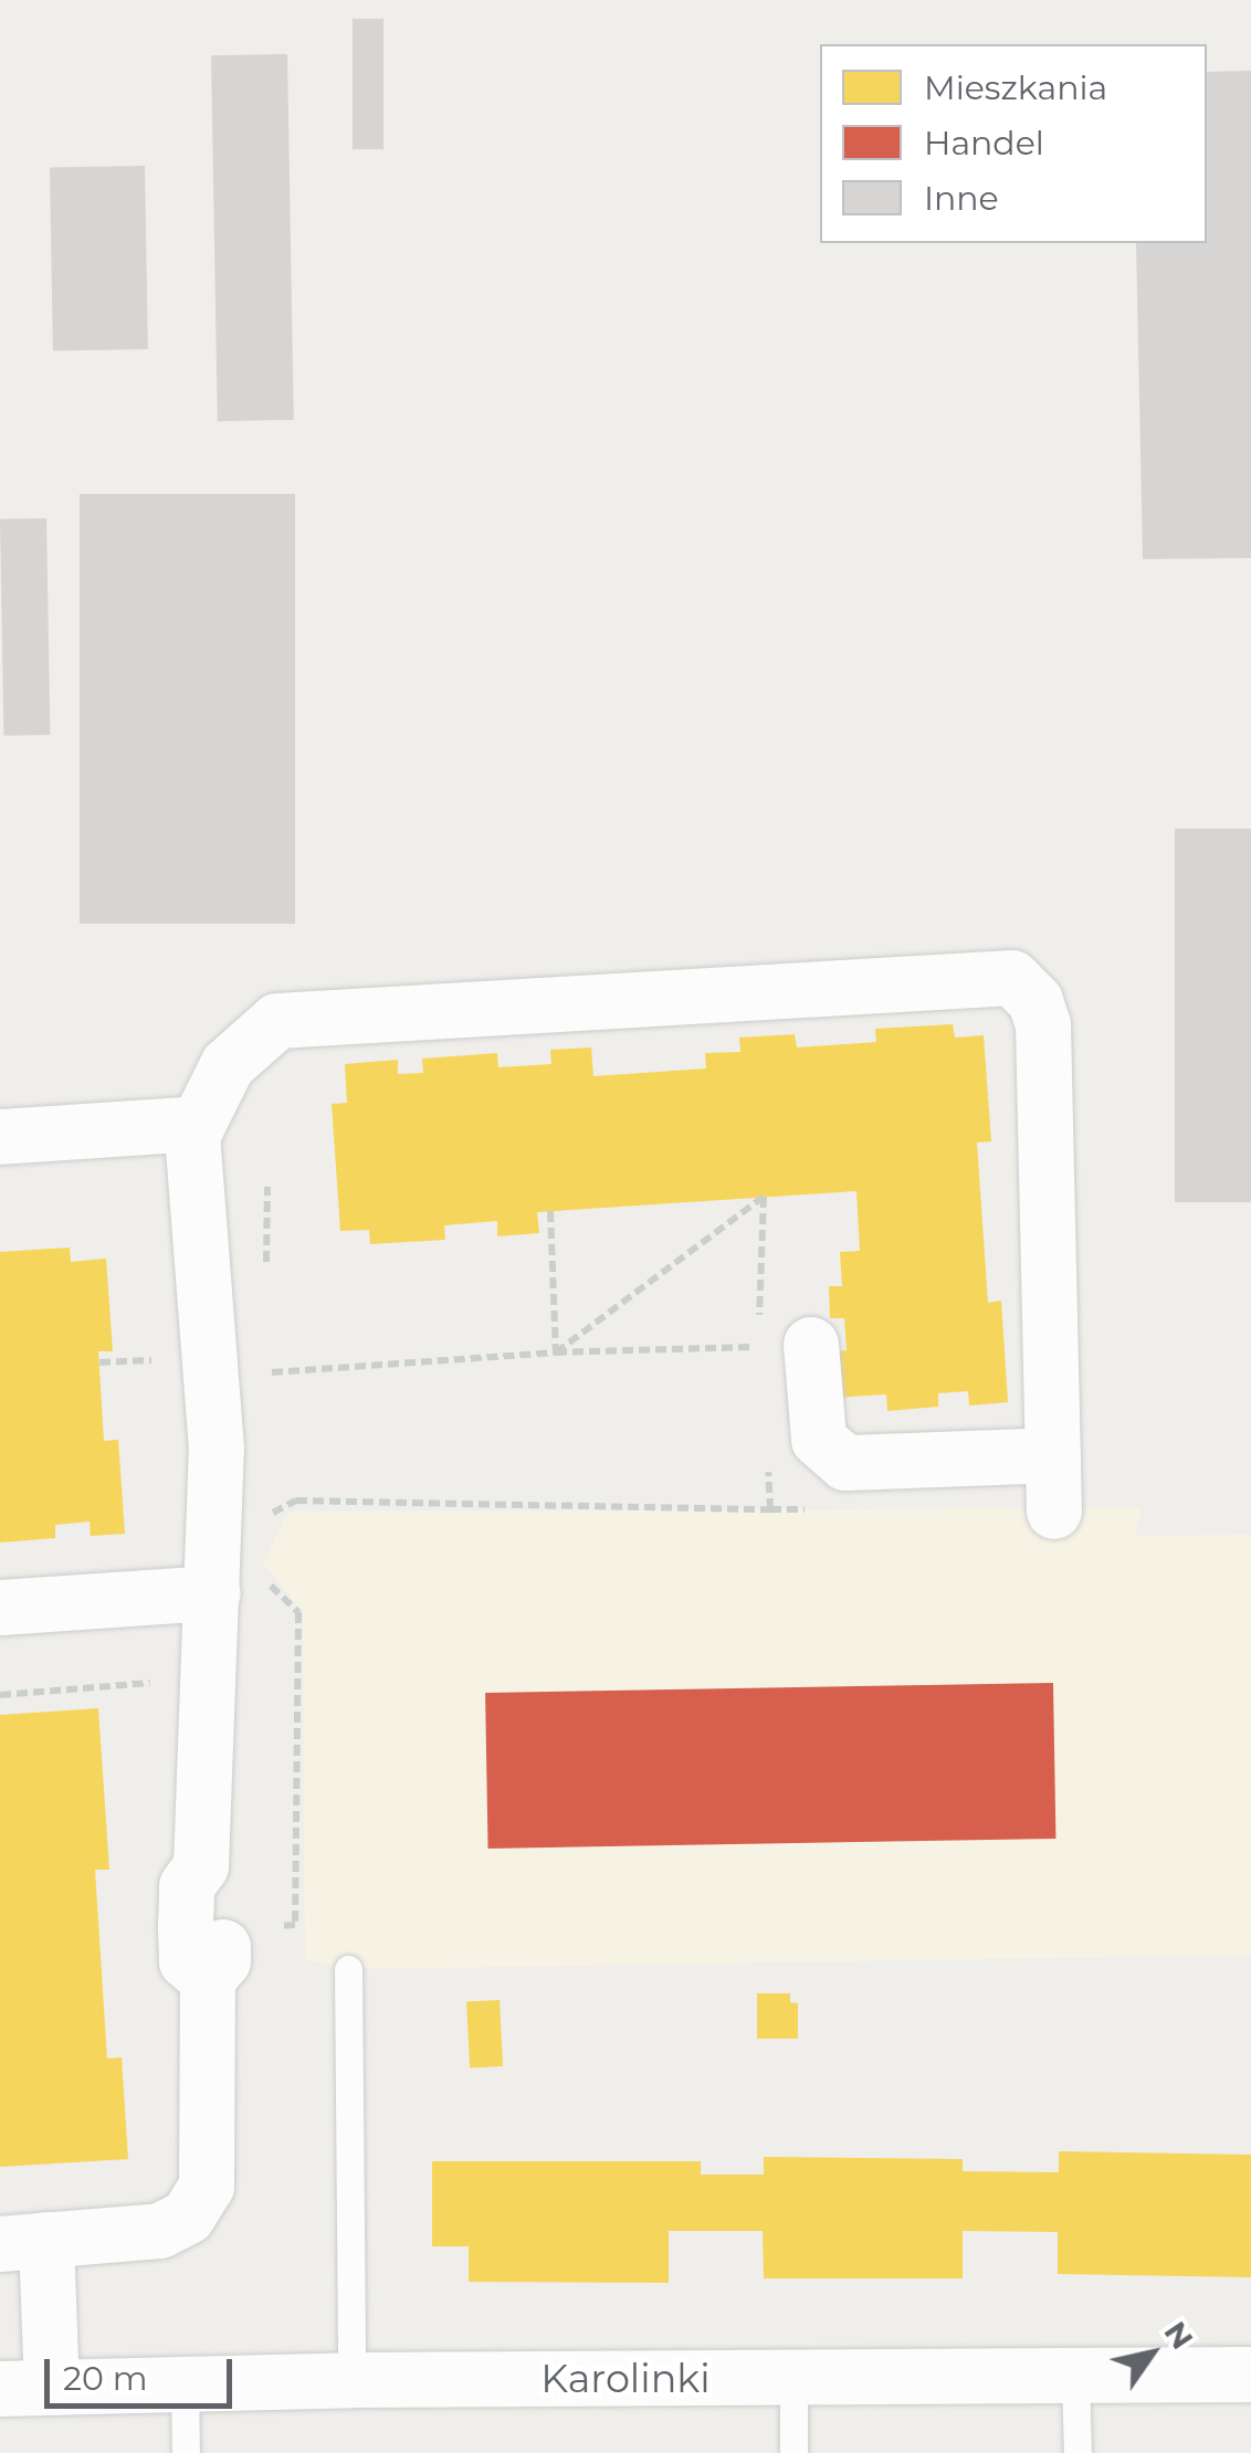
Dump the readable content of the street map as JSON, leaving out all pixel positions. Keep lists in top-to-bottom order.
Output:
{
  "streets": {
    "street": ["Karolinki"]
  },
  "legend": ["Mieszkania", "Handel", "Inne"],
  "scale_bar": "20 m",
  "north": "top right"
}
